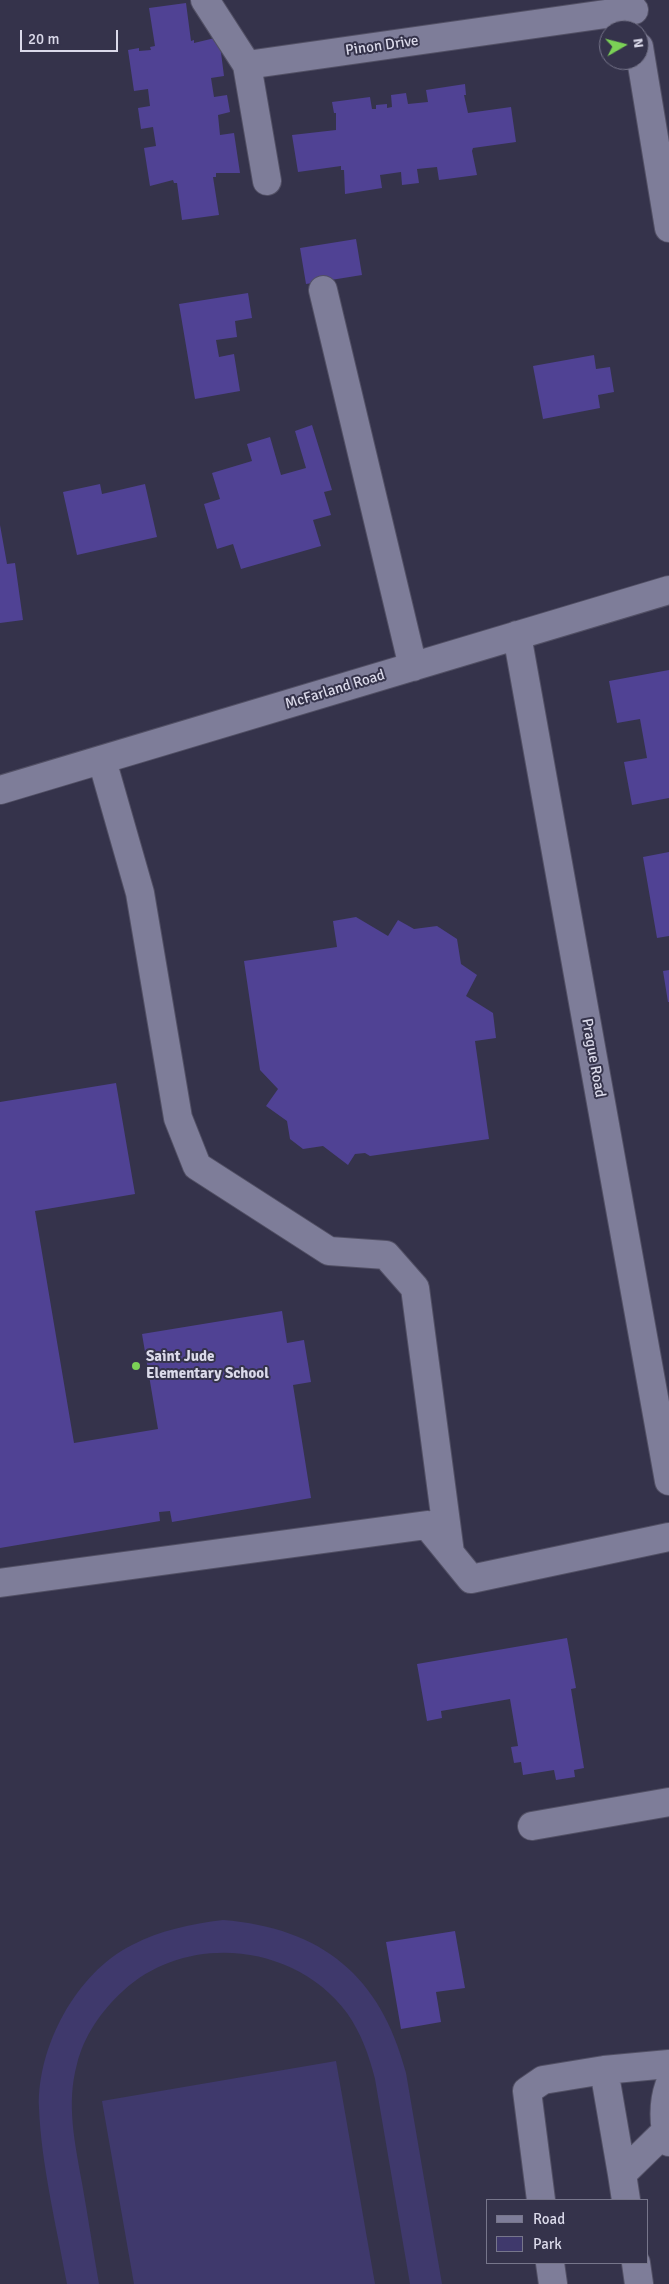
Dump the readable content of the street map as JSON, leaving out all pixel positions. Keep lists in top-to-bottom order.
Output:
{
  "streets": {
    "street": ["Pinon Drive", "McFarland Road", "Prague Road"]
  },
  "crossings": [
    ["McFarland Road", "Prague Road"]
  ],
  "places": ["Saint Jude Elementary School"],
  "legend": ["Road", "Park"],
  "scale_bar": "20 m",
  "north": "right"
}
